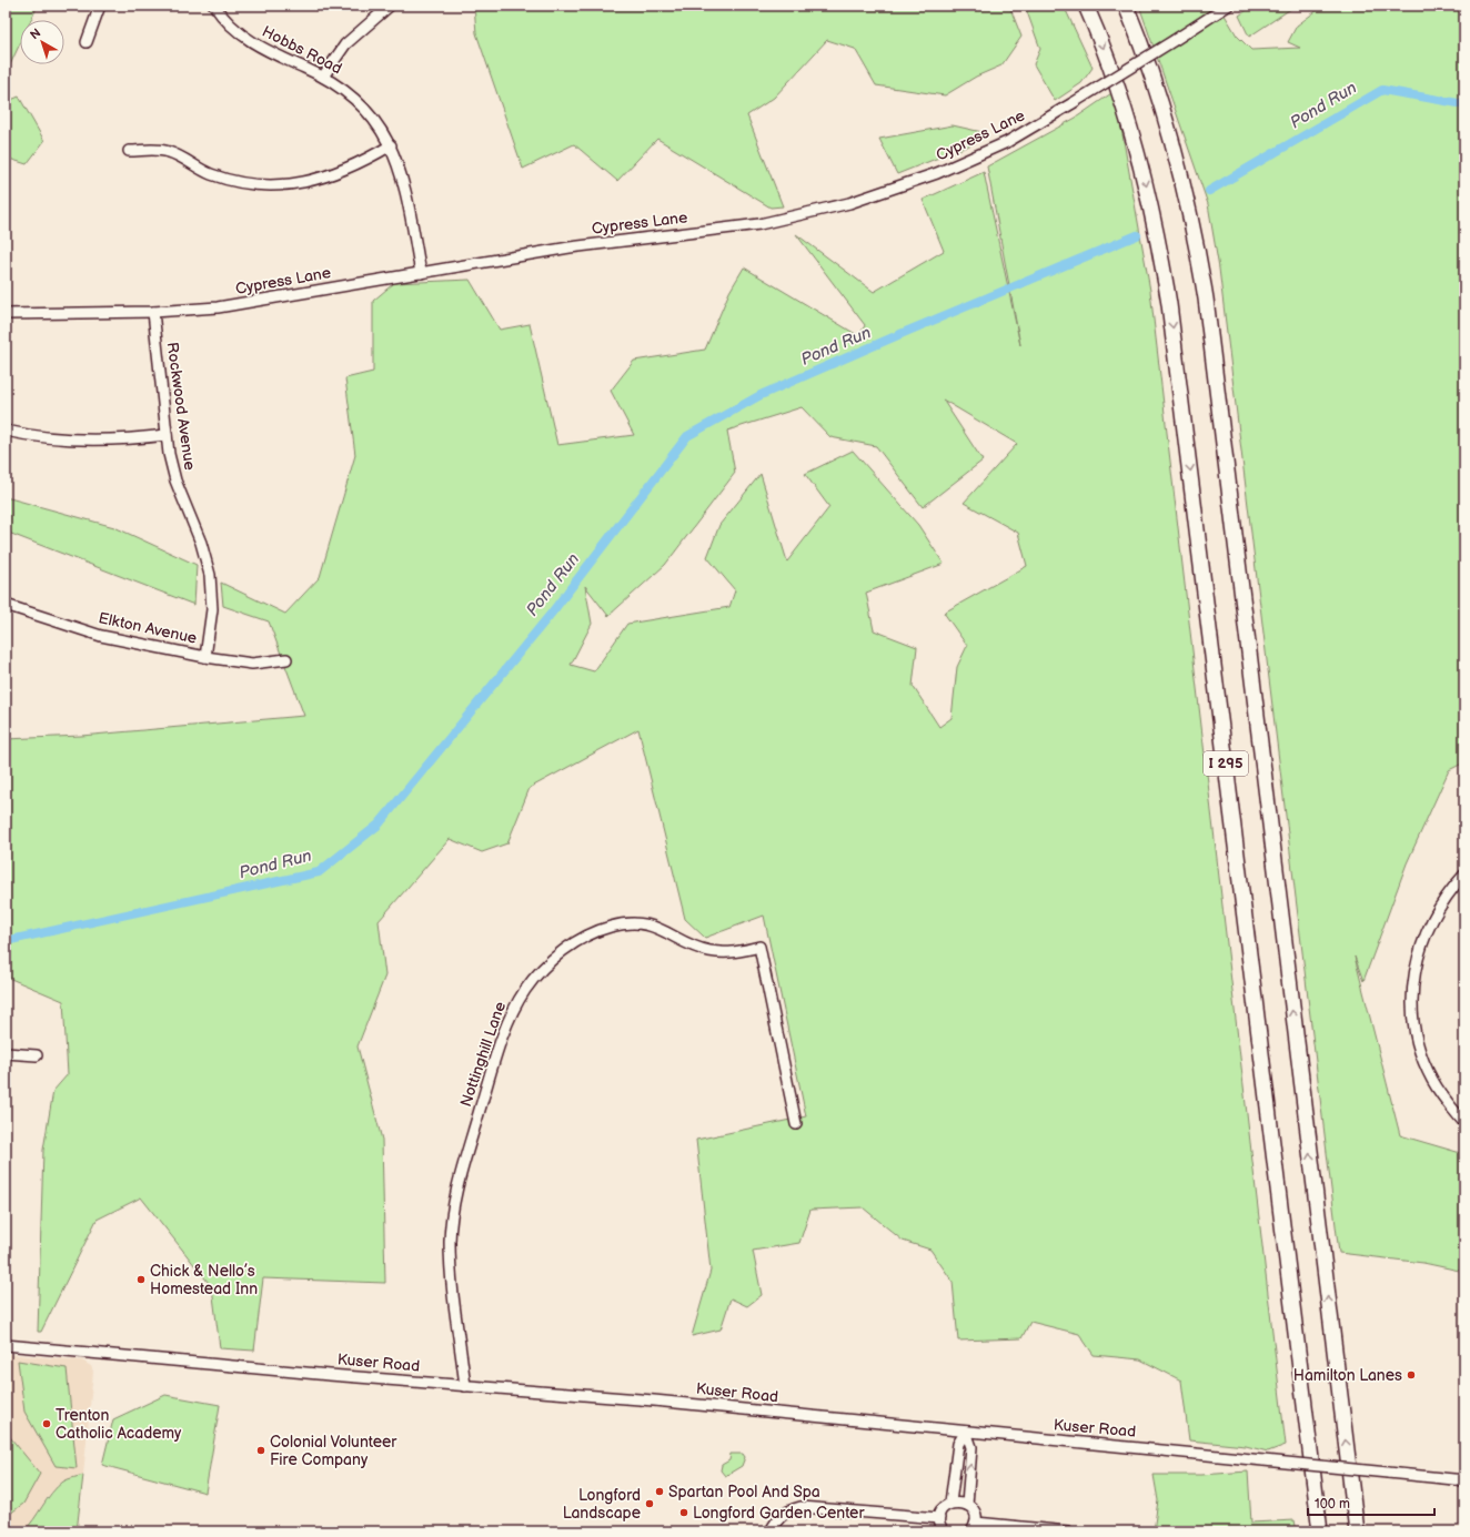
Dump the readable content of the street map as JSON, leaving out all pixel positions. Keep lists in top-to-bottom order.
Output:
{
  "streets": {
    "highway": ["I 295"],
    "street": [
      "Hobbs Road",
      "Cypress Lane",
      "Rockwood Avenue",
      "Elkton Avenue",
      "Nottinghill Lane",
      "Kuser Road"
    ]
  },
  "crossings": [
    ["Hobbs Road", "Cypress Lane"],
    ["Cypress Lane", "Rockwood Avenue"],
    ["Rockwood Avenue", "Elkton Avenue"],
    ["Nottinghill Lane", "Kuser Road"]
  ],
  "water": ["Pond Run"],
  "places": [
    "Chick & Nello’s Homestead Inn",
    "Hamilton Lanes",
    "Trenton Catholic Academy",
    "Colonial Volunteer Fire Company",
    "Spartan Pool And Spa",
    "Longford Landscape",
    "Longford Garden Center"
  ],
  "scale_bar": "100 m",
  "north": "top left"
}
